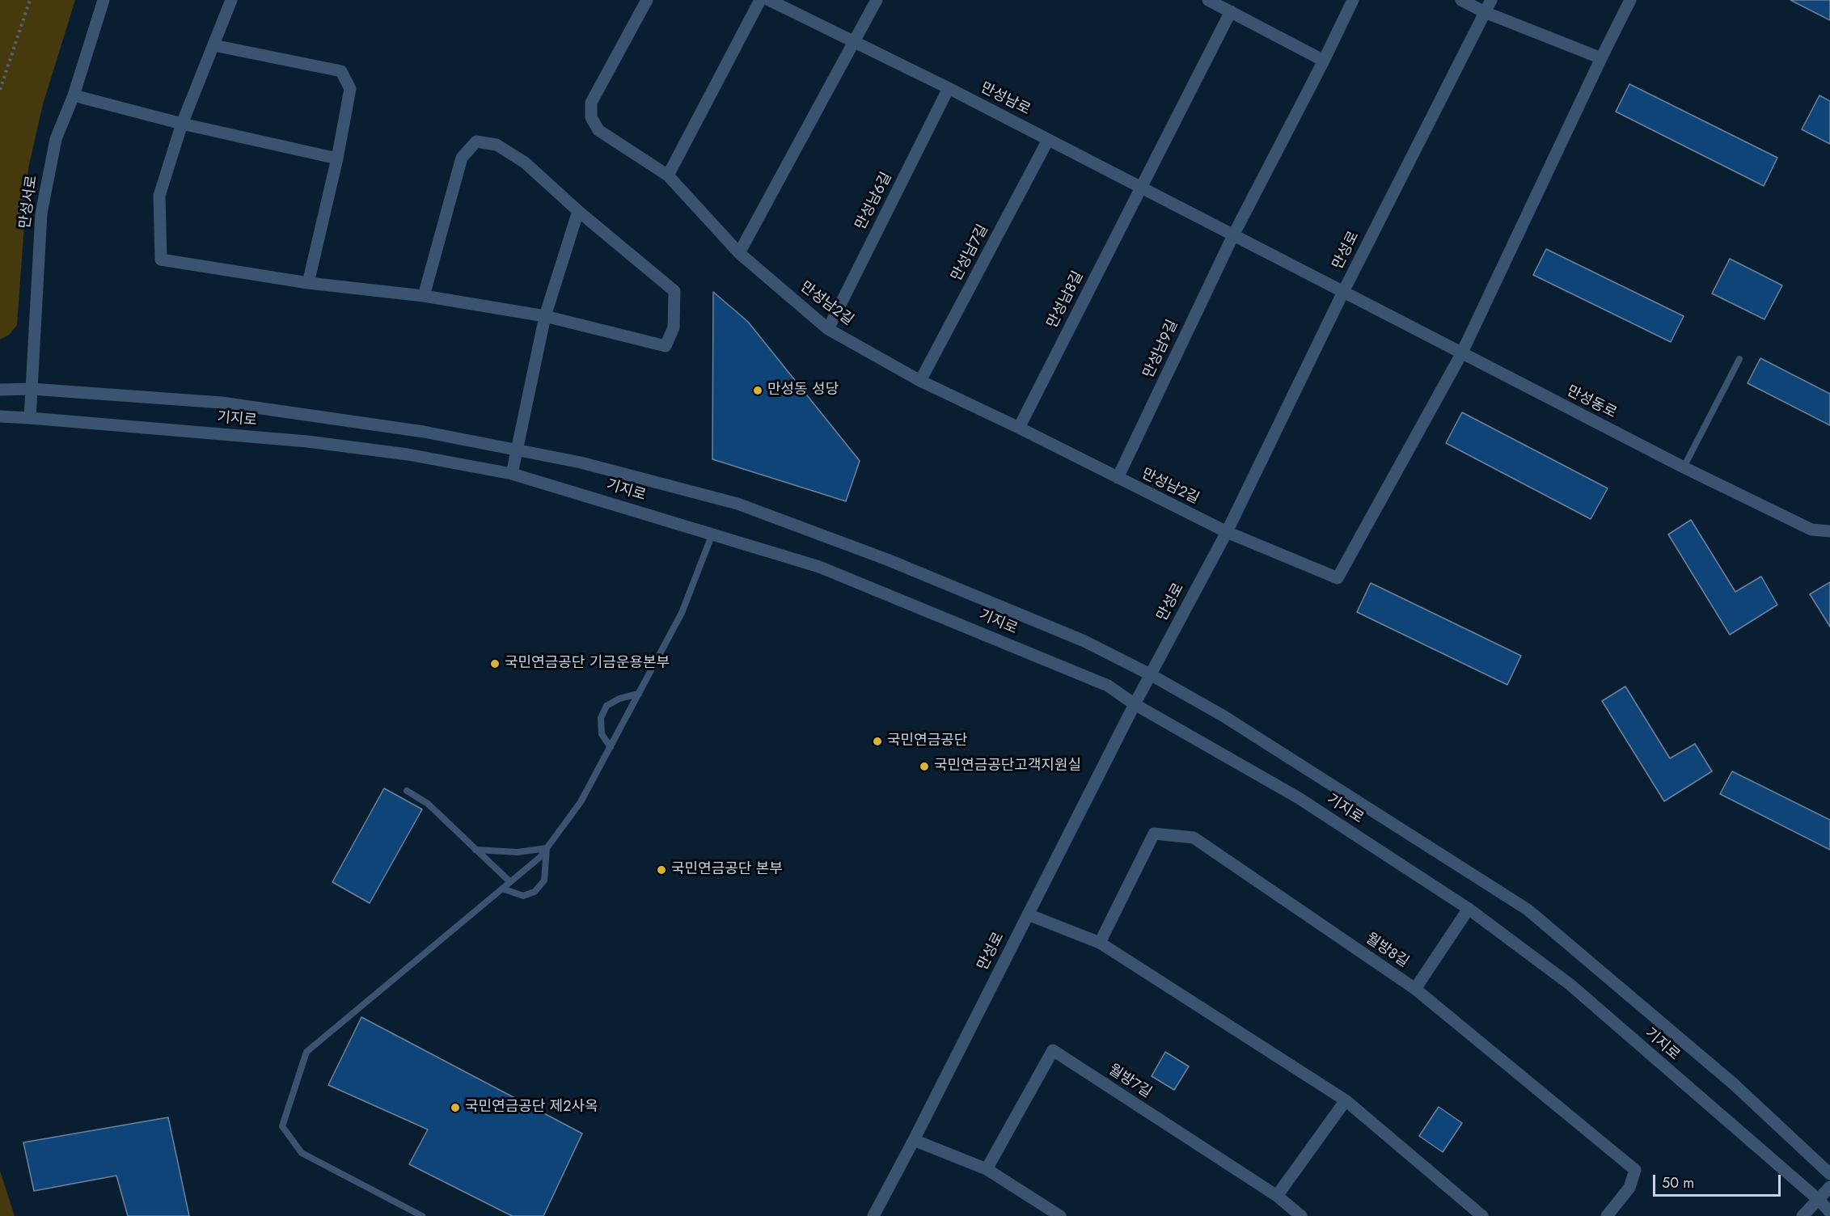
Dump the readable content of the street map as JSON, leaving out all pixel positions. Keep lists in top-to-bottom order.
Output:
{
  "streets": {
    "street": [
      "만성남로",
      "만성남6길",
      "만성서로",
      "만성로",
      "만성남7길",
      "만성남8길",
      "만성남2길",
      "만성남9길",
      "만성동로",
      "기지로",
      "월방8길",
      "월방7길"
    ]
  },
  "crossings": [
    ["만성남로", "만성남6길"],
    ["만성남로", "만성로"],
    ["만성남로", "만성남7길"],
    ["만성남로", "만성남8길"],
    ["만성남로", "만성남9길"],
    ["만성남로", "만성동로"],
    ["만성남6길", "만성남2길"],
    ["만성서로", "기지로"],
    ["만성로", "만성남2길"],
    ["만성로", "만성동로"],
    ["만성로", "기지로"],
    ["만성남7길", "만성남2길"],
    ["만성남8길", "만성남2길"],
    ["만성남2길", "만성남9길"],
    ["만성남2길", "만성동로"]
  ],
  "places": [
    "만성동 성당",
    "국민연금공단 기금운용본부",
    "국민연금공단",
    "국민연금공단고객지원실",
    "국민연금공단 본부",
    "국민연금공단 제2사옥"
  ],
  "scale_bar": "50 m"
}
